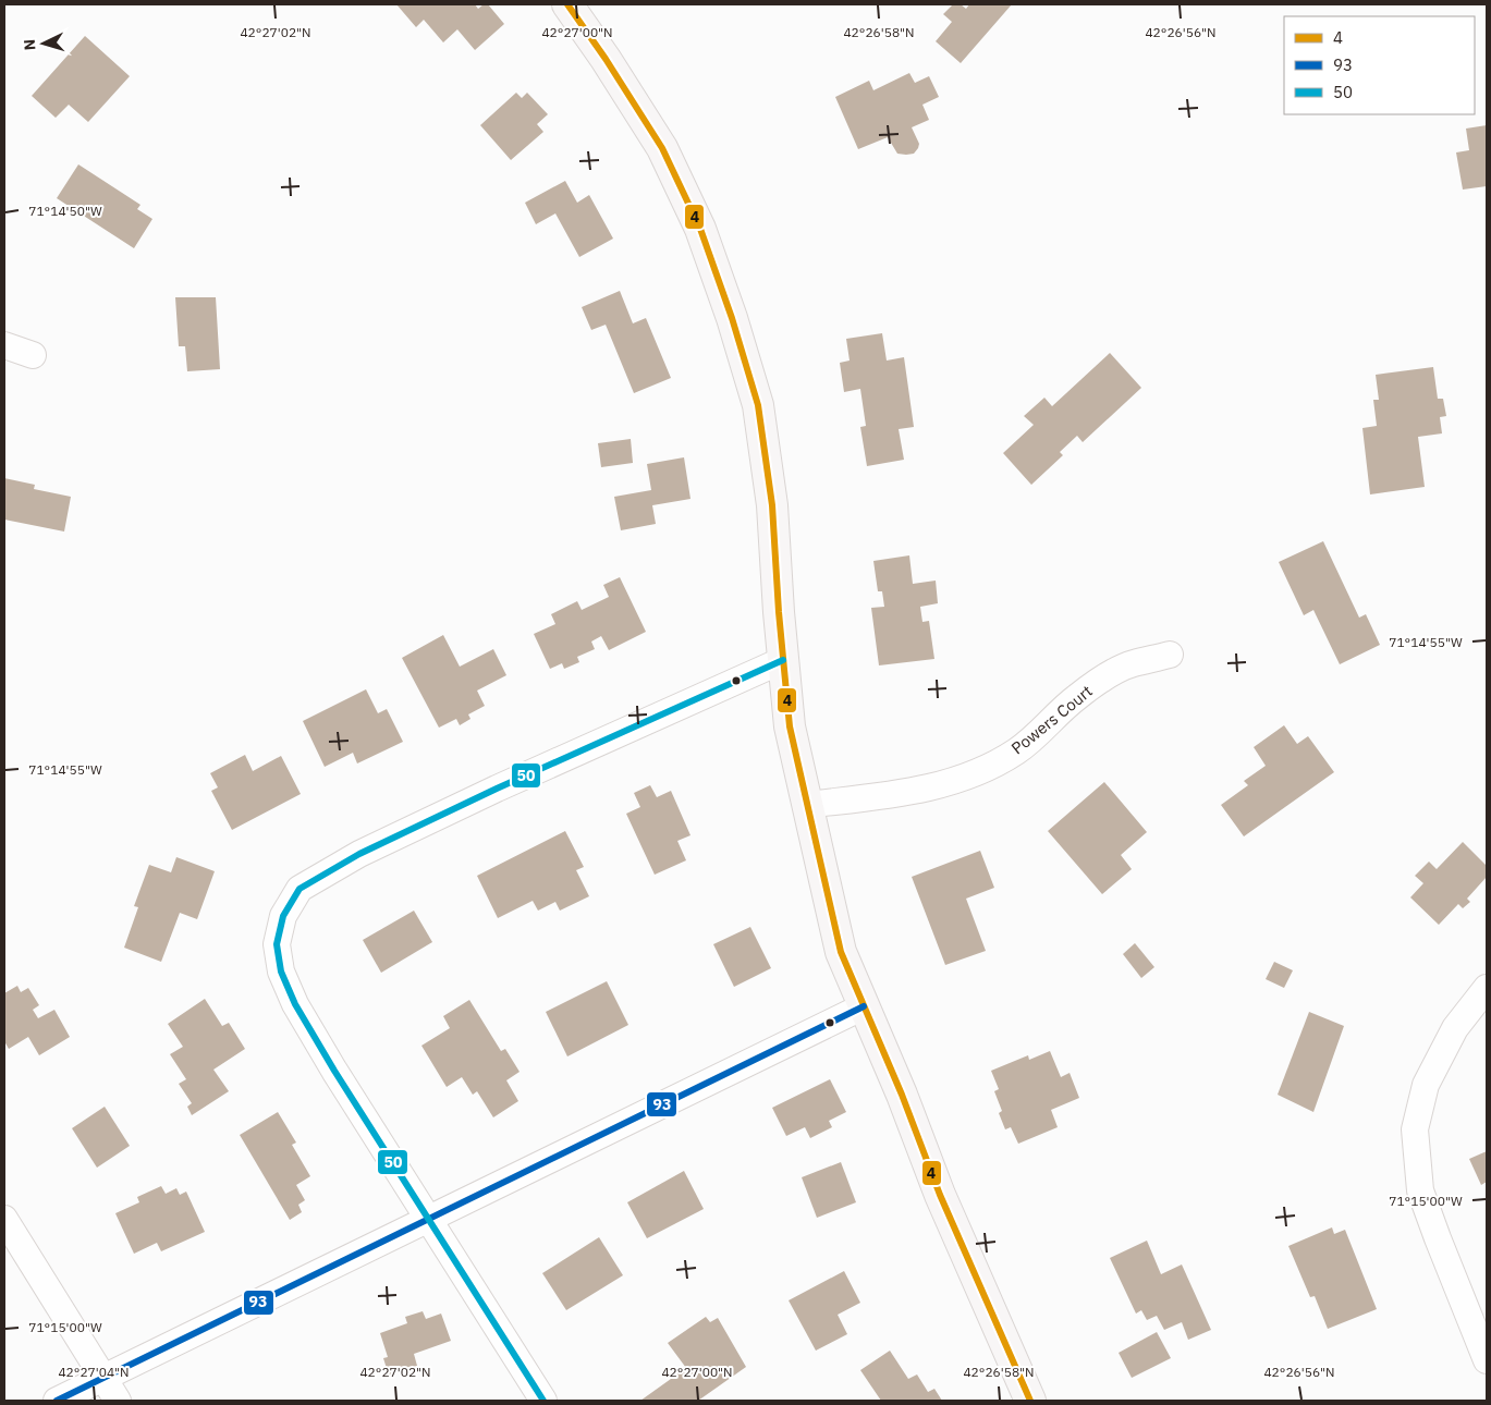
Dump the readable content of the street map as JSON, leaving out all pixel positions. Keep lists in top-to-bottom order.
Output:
{
  "streets": {
    "street": ["Powers Court"]
  },
  "lines": ["transit line 4", "transit line 50", "transit line 93"],
  "legend": ["4", "93", "50"],
  "north": "left",
  "coordinates": [
    "42°27'02\"N",
    "42°27'00\"N",
    "42°26'58\"N",
    "42°26'56\"N",
    "71°14'50\"W",
    "71°14'55\"W",
    "71°15'00\"W",
    "42°27'04\"N"
  ]
}
